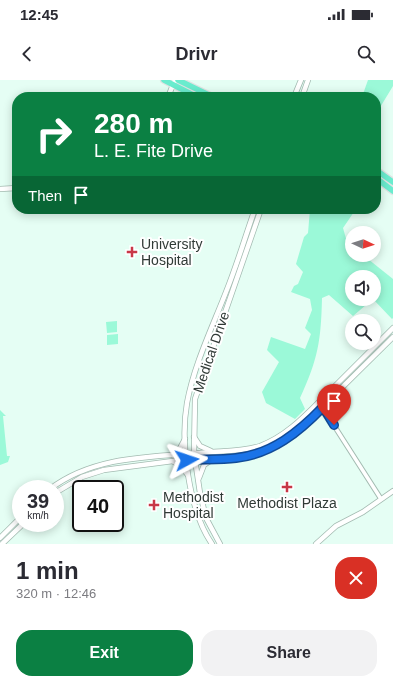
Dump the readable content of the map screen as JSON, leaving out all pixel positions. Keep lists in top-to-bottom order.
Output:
{
  "streets": {
    "street": ["Medical Drive"]
  },
  "places": {
    "health": ["University Hospital", "Methodist Plaza", "Methodist Hospital"]
  },
  "north": "right",
  "page": {
    "status": "12:45",
    "header": "Drivr",
    "turn": ["280 m", "L. E. Fite Drive"],
    "then": "Then",
    "speed": "39 km/h",
    "limit": "40",
    "heading": ["1 min", "320 m · 12:46"],
    "buttons": ["Exit", "Share"]
  }
}
